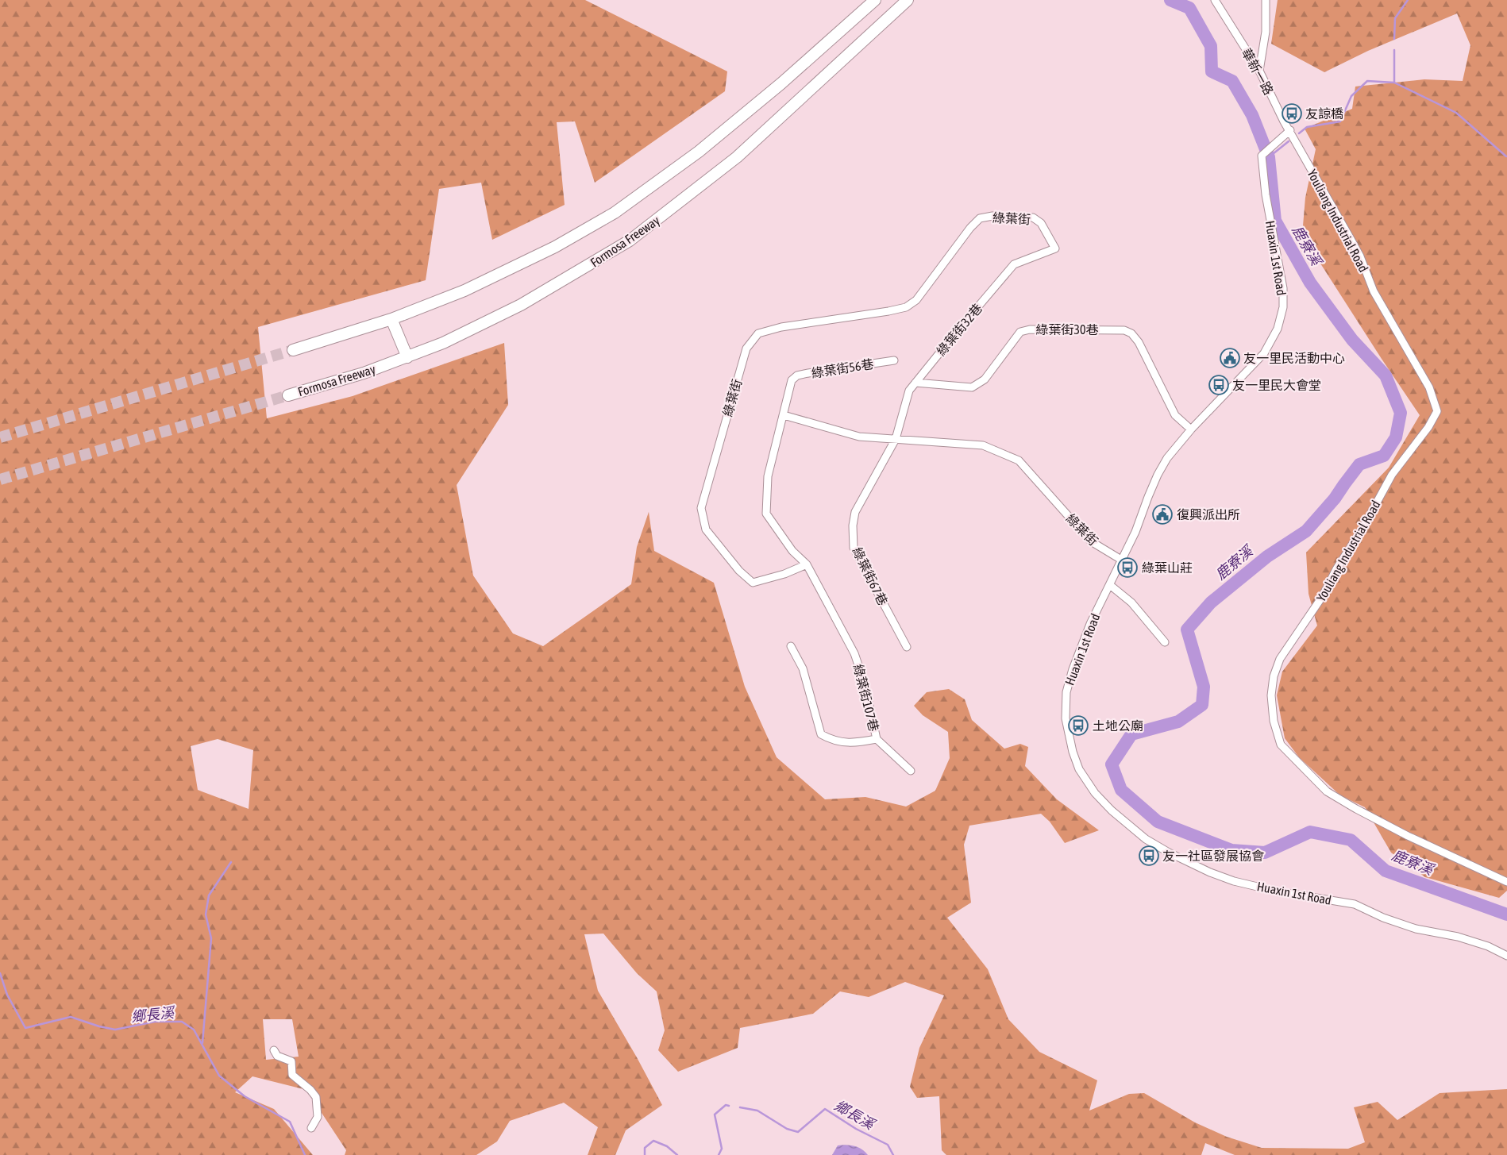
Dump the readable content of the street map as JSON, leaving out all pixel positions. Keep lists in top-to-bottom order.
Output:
{
  "streets": {
    "highway": ["Formosa Freeway"],
    "street": [
      "華新一路",
      "綠葉街",
      "Youliang Industrial Road",
      "Huaxin 1st Road",
      "綠葉街32巷",
      "綠葉街30巷",
      "綠葉街56巷",
      "綠葉街67巷",
      "綠葉街107巷"
    ]
  },
  "crossings": [
    ["華新一路", "Youliang Industrial Road"],
    ["華新一路", "Huaxin 1st Road"],
    ["綠葉街", "Huaxin 1st Road"],
    ["綠葉街", "綠葉街32巷"],
    ["綠葉街", "綠葉街56巷"],
    ["綠葉街", "綠葉街67巷"],
    ["綠葉街", "綠葉街107巷"],
    ["Youliang Industrial Road", "Huaxin 1st Road"],
    ["Huaxin 1st Road", "綠葉街30巷"],
    ["綠葉街32巷", "綠葉街30巷"],
    ["綠葉街32巷", "綠葉街67巷"]
  ],
  "water": ["鹿寮溪", "鄉長溪"],
  "places": {
    "bus stop": [
      "友諒橋",
      "友一里民大會堂",
      "綠葉山莊",
      "土地公廟",
      "友一社區發展協會"
    ],
    "public building": ["友一里民活動中心", "復興派出所"]
  }
}
